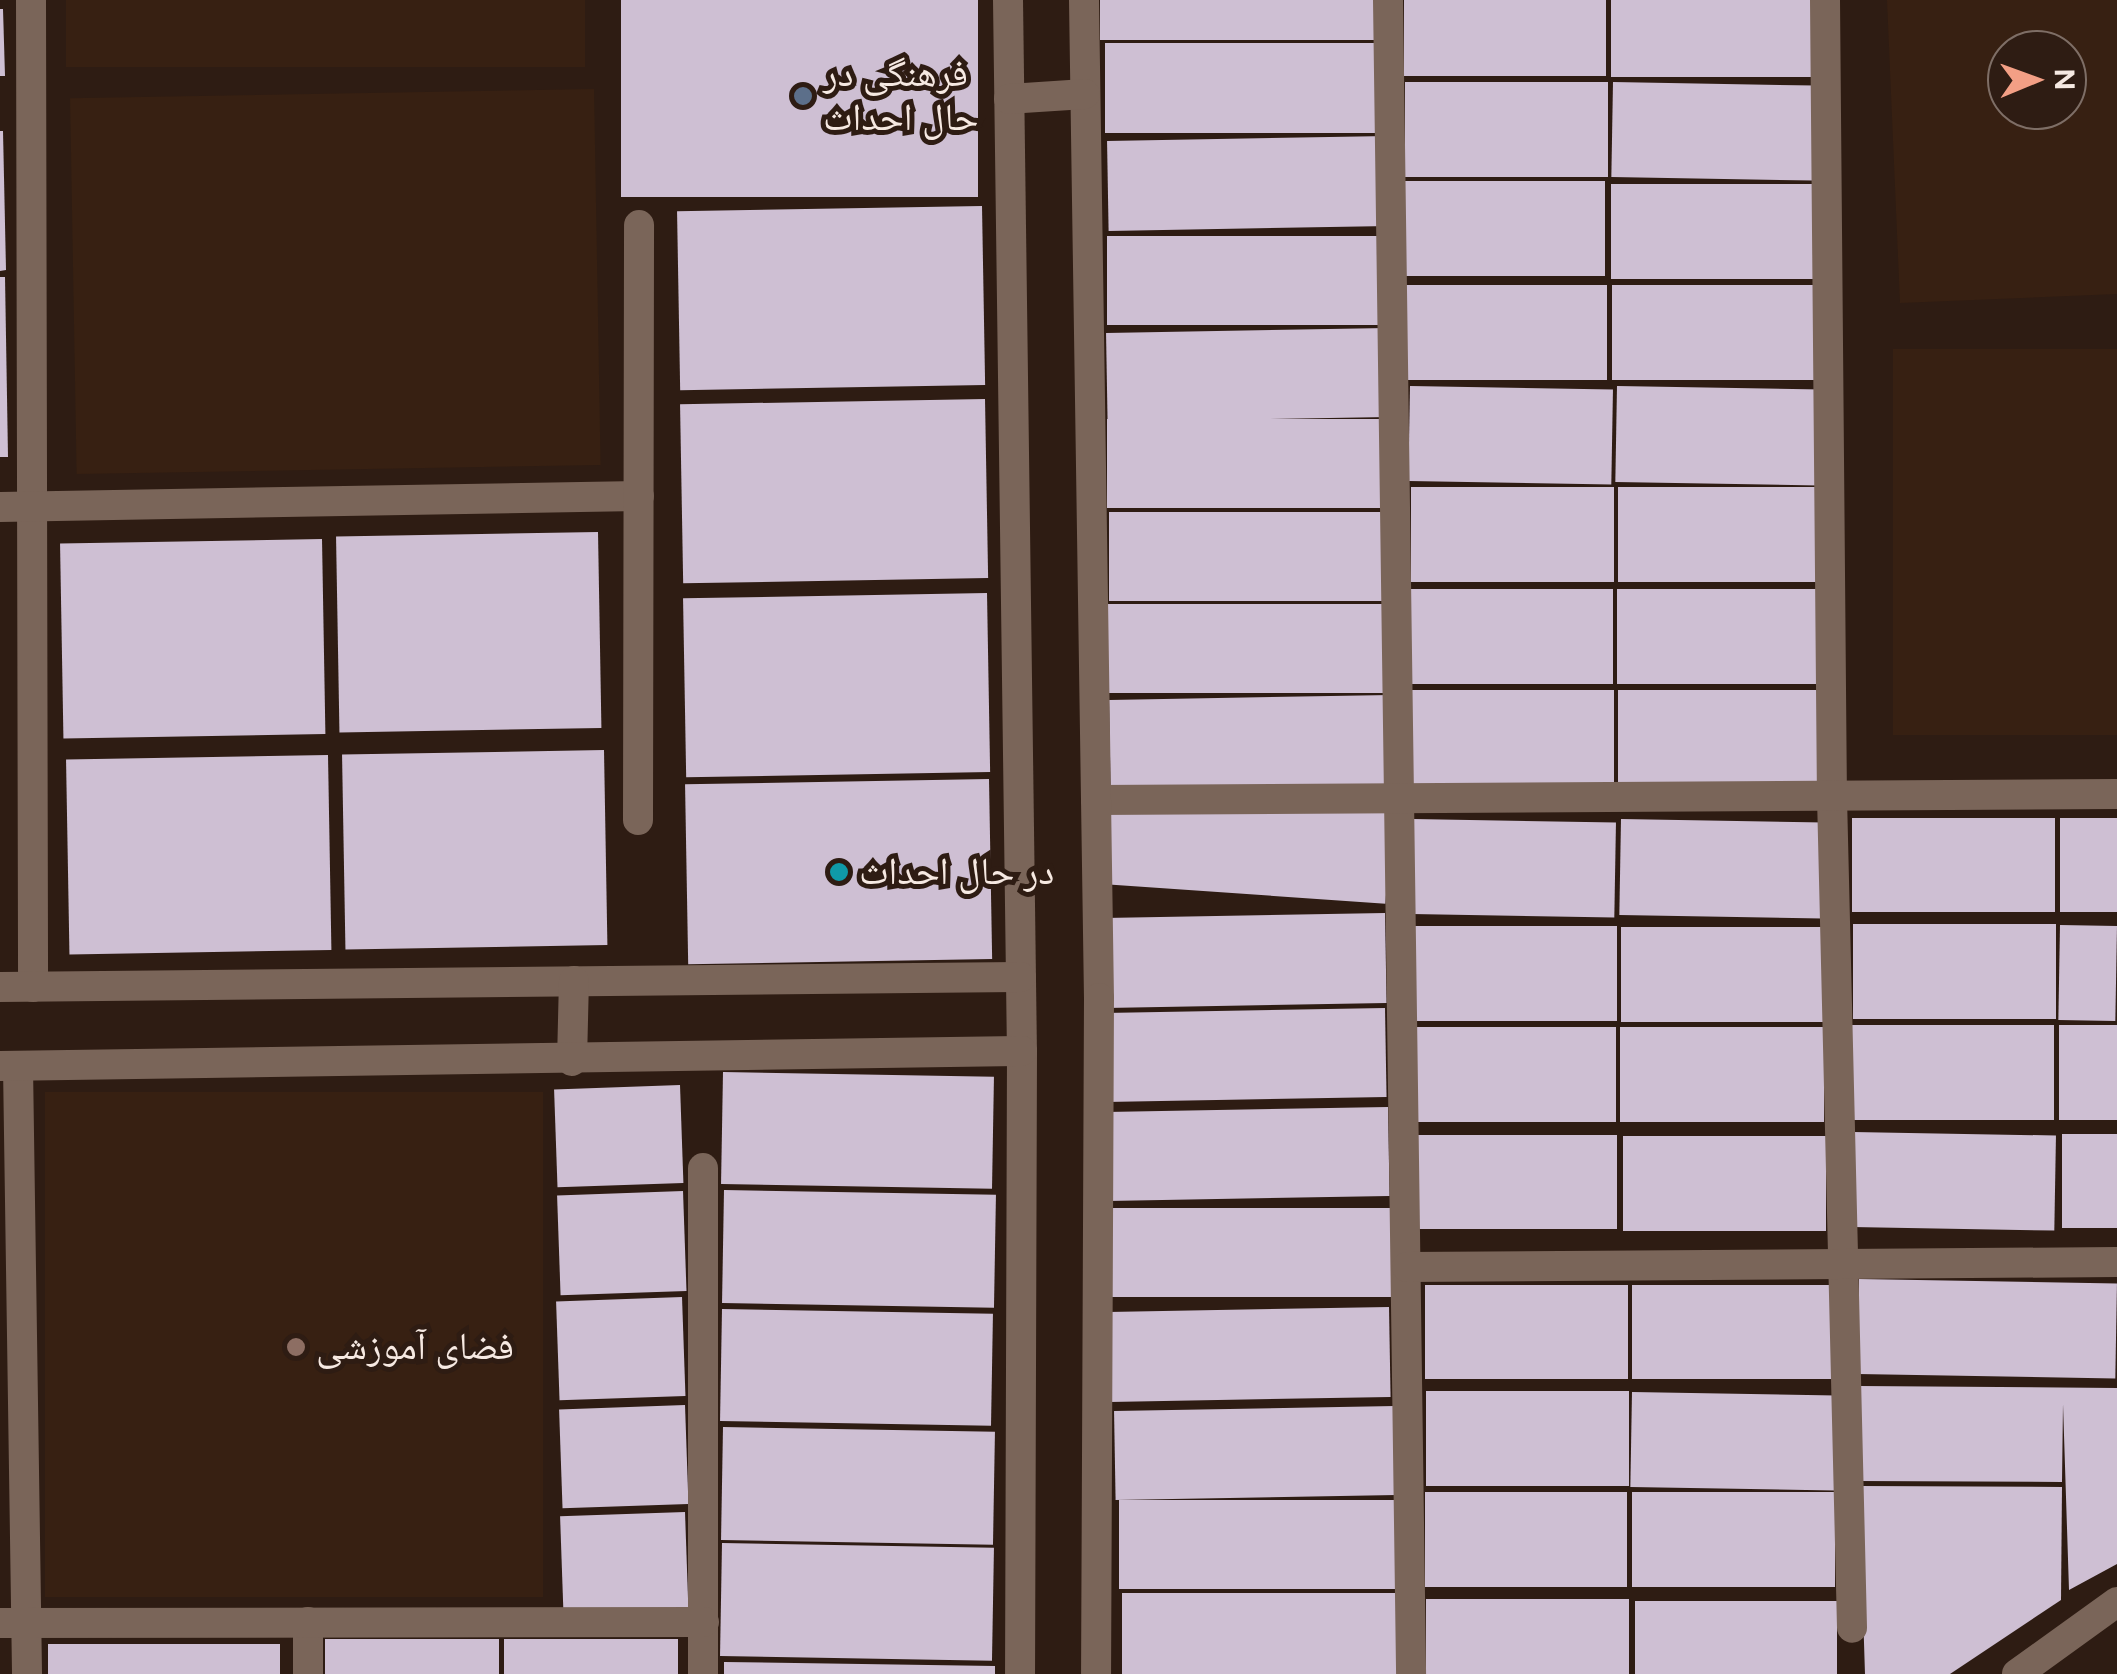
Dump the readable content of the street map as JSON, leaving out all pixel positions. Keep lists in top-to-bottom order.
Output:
{
  "places": ["فرهنگی در حال احداث", "در حال احداث", "فضای آموزشی"],
  "north": "right"
}
